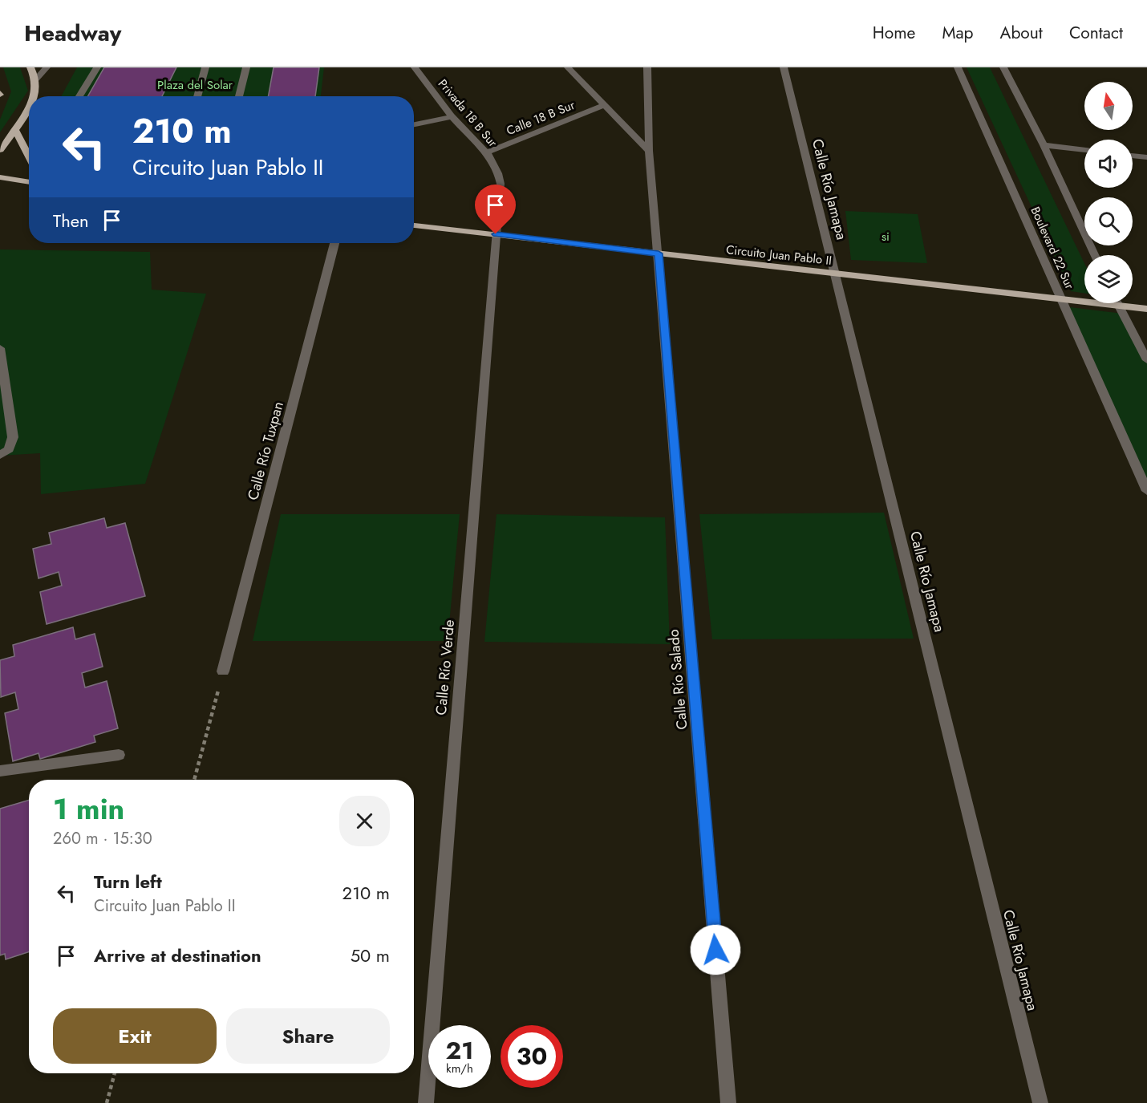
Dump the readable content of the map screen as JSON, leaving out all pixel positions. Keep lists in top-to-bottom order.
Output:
{
  "streets": {
    "main road": ["Circuito Juan Pablo II"],
    "street": [
      "Privada 18 B Sur",
      "Calle 18 B Sur",
      "Calle Río Jamapa",
      "Boulevard 22 Sur",
      "Calle Río Tuxpan",
      "Calle Río Verde",
      "Calle Río Salado"
    ]
  },
  "crossings": [
    ["Privada 18 B Sur", "Calle 18 B Sur"],
    ["Privada 18 B Sur", "Circuito Juan Pablo II"],
    ["Privada 18 B Sur", "Calle Río Verde"],
    ["Calle Río Jamapa", "Circuito Juan Pablo II"],
    ["Boulevard 22 Sur", "Circuito Juan Pablo II"],
    ["Circuito Juan Pablo II", "Calle Río Verde"],
    ["Circuito Juan Pablo II", "Calle Río Salado"]
  ],
  "parks": ["Plaza del Solar", "si"],
  "north": "top",
  "page": {
    "header": "Headway",
    "nav": [
      "Home",
      "Map",
      "About",
      "Contact"
    ],
    "turn": ["210 m", "Circuito Juan Pablo II"],
    "then": "Then",
    "heading": ["1 min", "260 m · 15:30"],
    "list": [
      {
        "name": "Turn left",
        "note": "Circuito Juan Pablo II",
        "value": "210 m"
      },
      {
        "name": "Arrive at destination",
        "value": "50 m"
      }
    ],
    "buttons": ["Exit", "Share"],
    "speed": "21 km/h",
    "limit": "30"
  }
}
